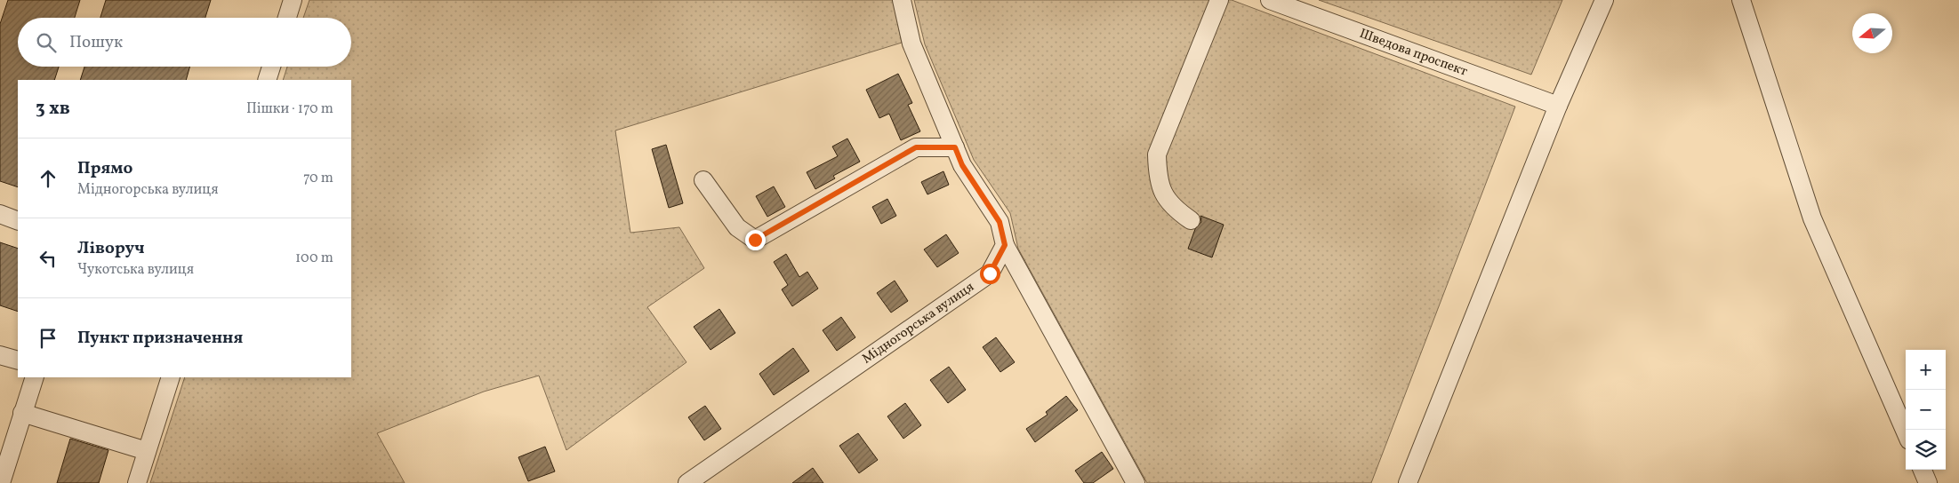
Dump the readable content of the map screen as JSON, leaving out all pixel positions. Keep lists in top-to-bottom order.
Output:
{
  "streets": {
    "street": ["Шведова проспект", "Мідногорська вулиця"]
  },
  "north": "left",
  "page": {
    "search": "Пошук",
    "heading": ["3 хв", "Пішки · 170 m"],
    "list": [
      ["Прямо", "Мідногорська вулиця", "70 m"],
      ["Ліворуч", "Чукотська вулиця", "100 m"],
      "Пункт призначення"
    ],
    "map_buttons": ["+", "−"]
  }
}
